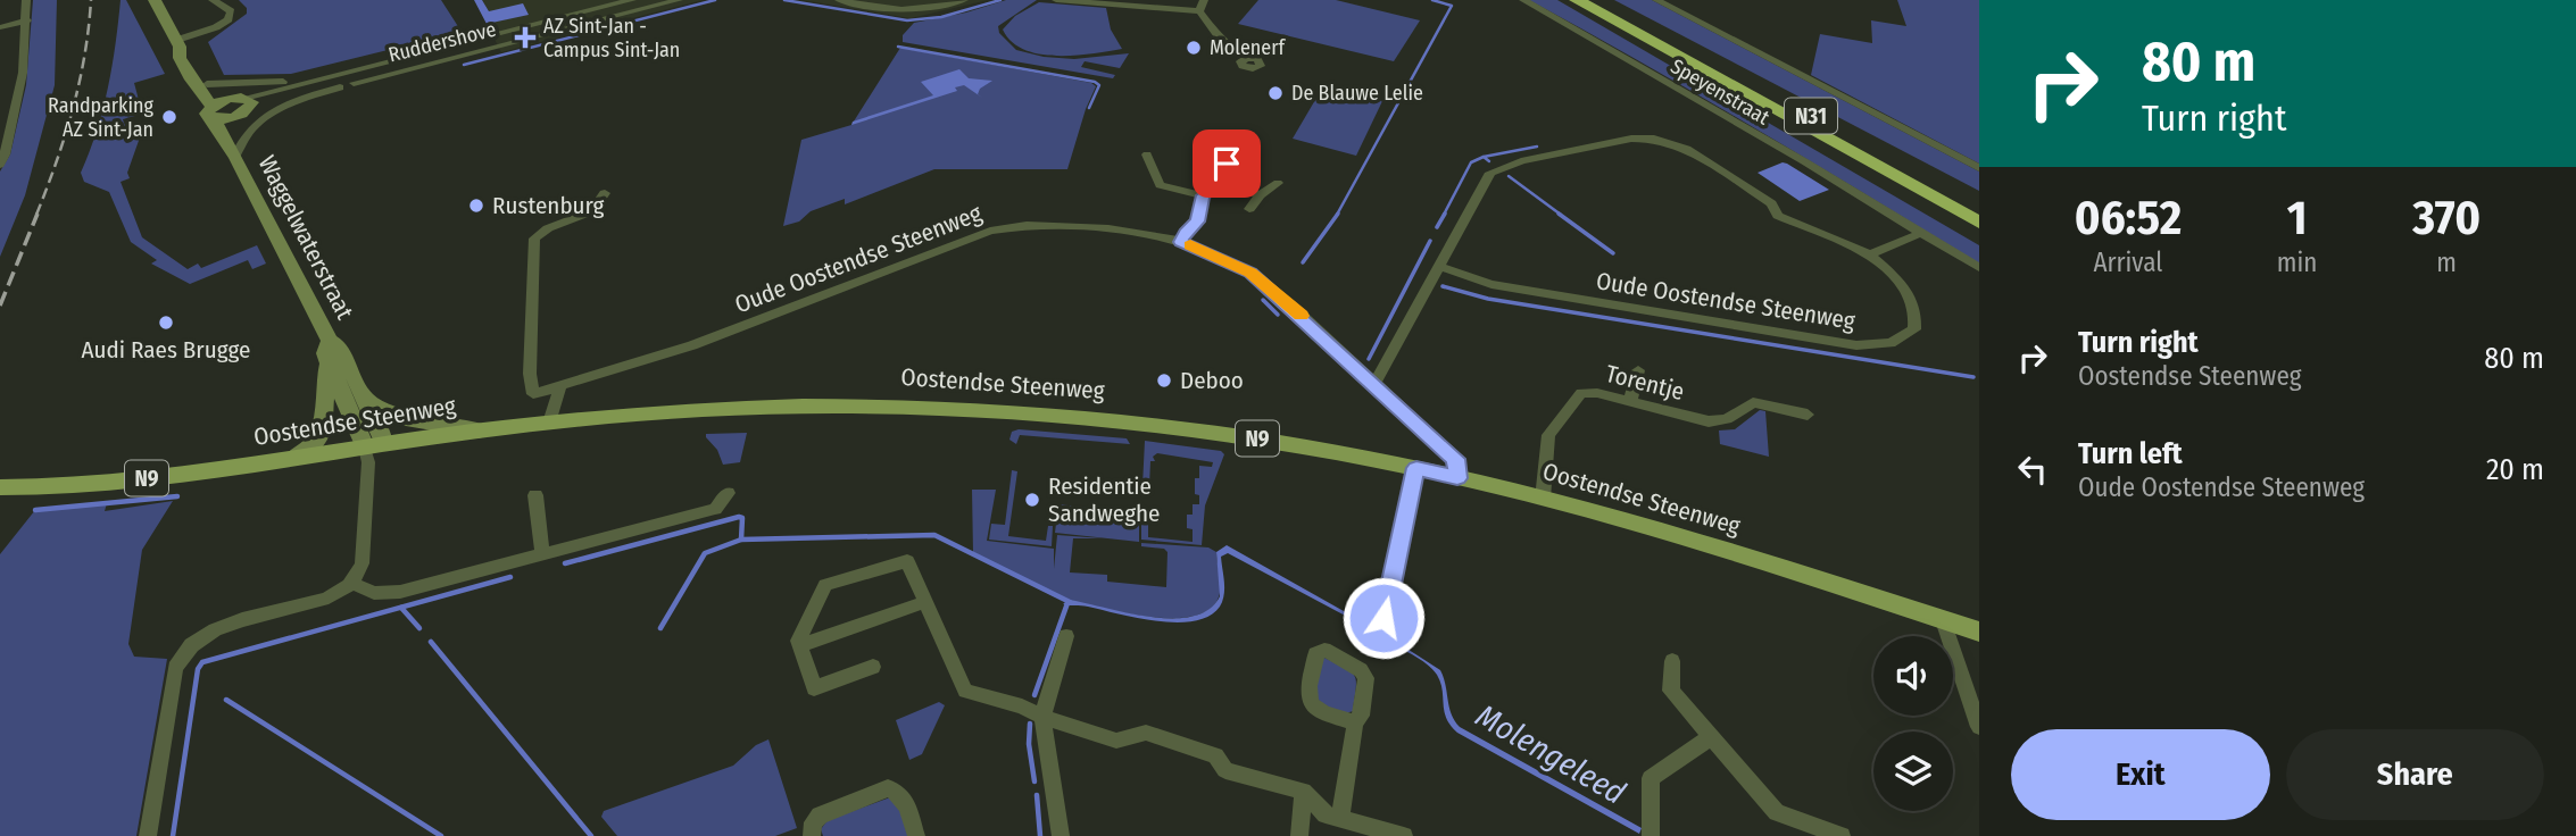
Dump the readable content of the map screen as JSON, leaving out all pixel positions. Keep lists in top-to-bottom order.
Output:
{
  "streets": {
    "highway": ["N31"],
    "main road": ["Waggelwaterstraat", "Oostendse Steenweg", "N9"],
    "street": [
      "Ruddershove",
      "Speyenstraat",
      "Oude Oostendse Steenweg",
      "Torentje"
    ]
  },
  "crossings": [
    ["Waggelwaterstraat", "Oostendse Steenweg"],
    ["Oude Oostendse Steenweg", "Oostendse Steenweg"],
    ["Torentje", "Oostendse Steenweg"]
  ],
  "water": ["Molengeleed"],
  "places": {
    "health": ["AZ Sint-Jan - Campus Sint-Jan"],
    "other": [
      "Molenerf",
      "De Blauwe Lelie",
      "Randparking AZ Sint-Jan",
      "Rustenburg",
      "Audi Raes Brugge",
      "Deboo",
      "Residentie Sandweghe"
    ]
  },
  "page": {
    "turn": ["80 m", "Turn right"],
    "eta": [
      "06:52",
      "Arrival",
      "1",
      "min",
      "370",
      "m"
    ],
    "list": [
      {
        "name": "Turn right",
        "note": "Oostendse Steenweg",
        "value": "80 m"
      },
      {
        "name": "Turn left",
        "note": "Oude Oostendse Steenweg",
        "value": "20 m"
      }
    ],
    "buttons": ["Exit", "Share"]
  }
}
